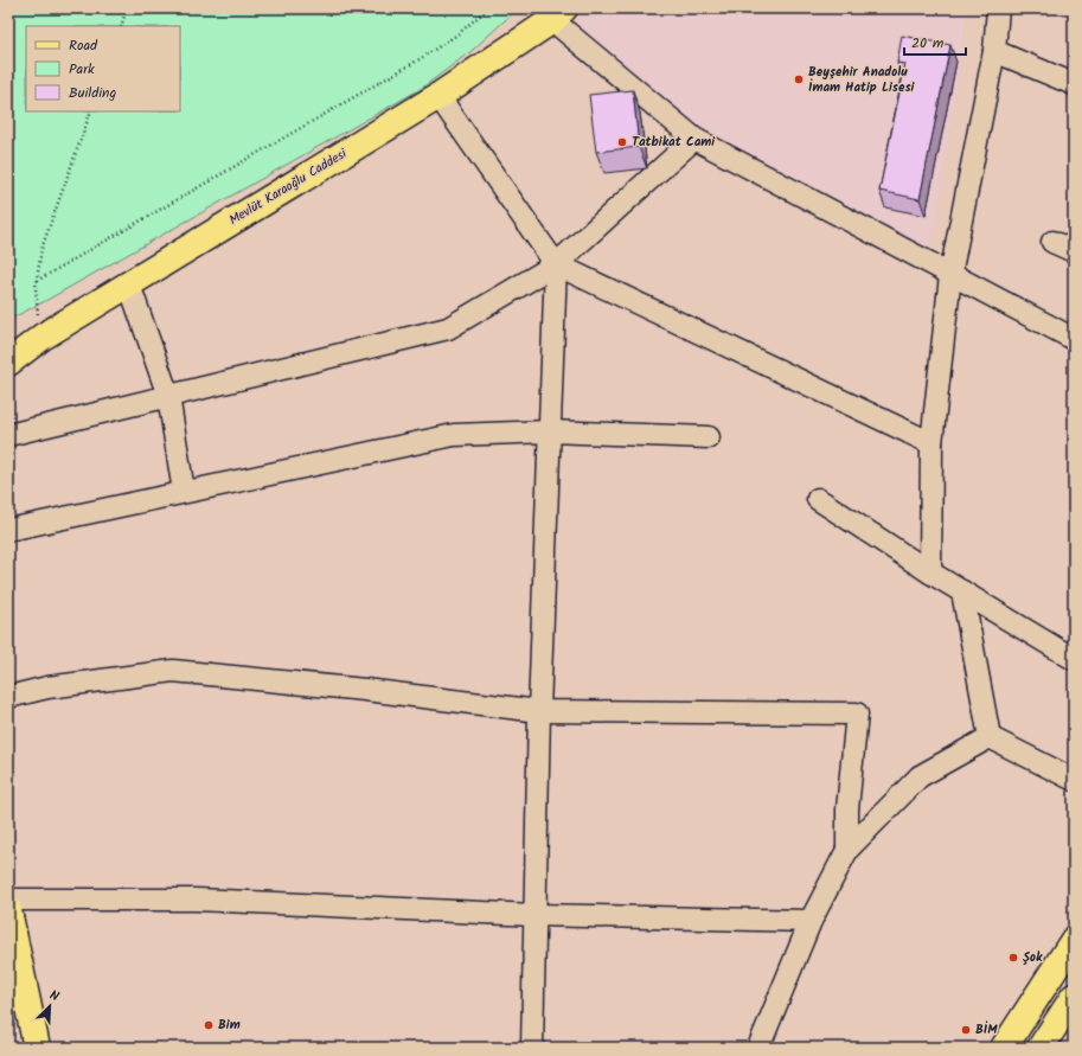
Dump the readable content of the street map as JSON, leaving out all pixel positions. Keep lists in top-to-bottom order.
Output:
{
  "streets": {
    "main road": ["Mevlüt Karaoğlu Caddesi"]
  },
  "places": [
    "Beyşehir Anadolu İmam Hatip Lisesi",
    "Tatbikat Cami",
    "Şok",
    "Bim",
    "BİM"
  ],
  "legend": ["Road", "Park", "Building"],
  "scale_bar": "20 m",
  "north": "top right"
}
